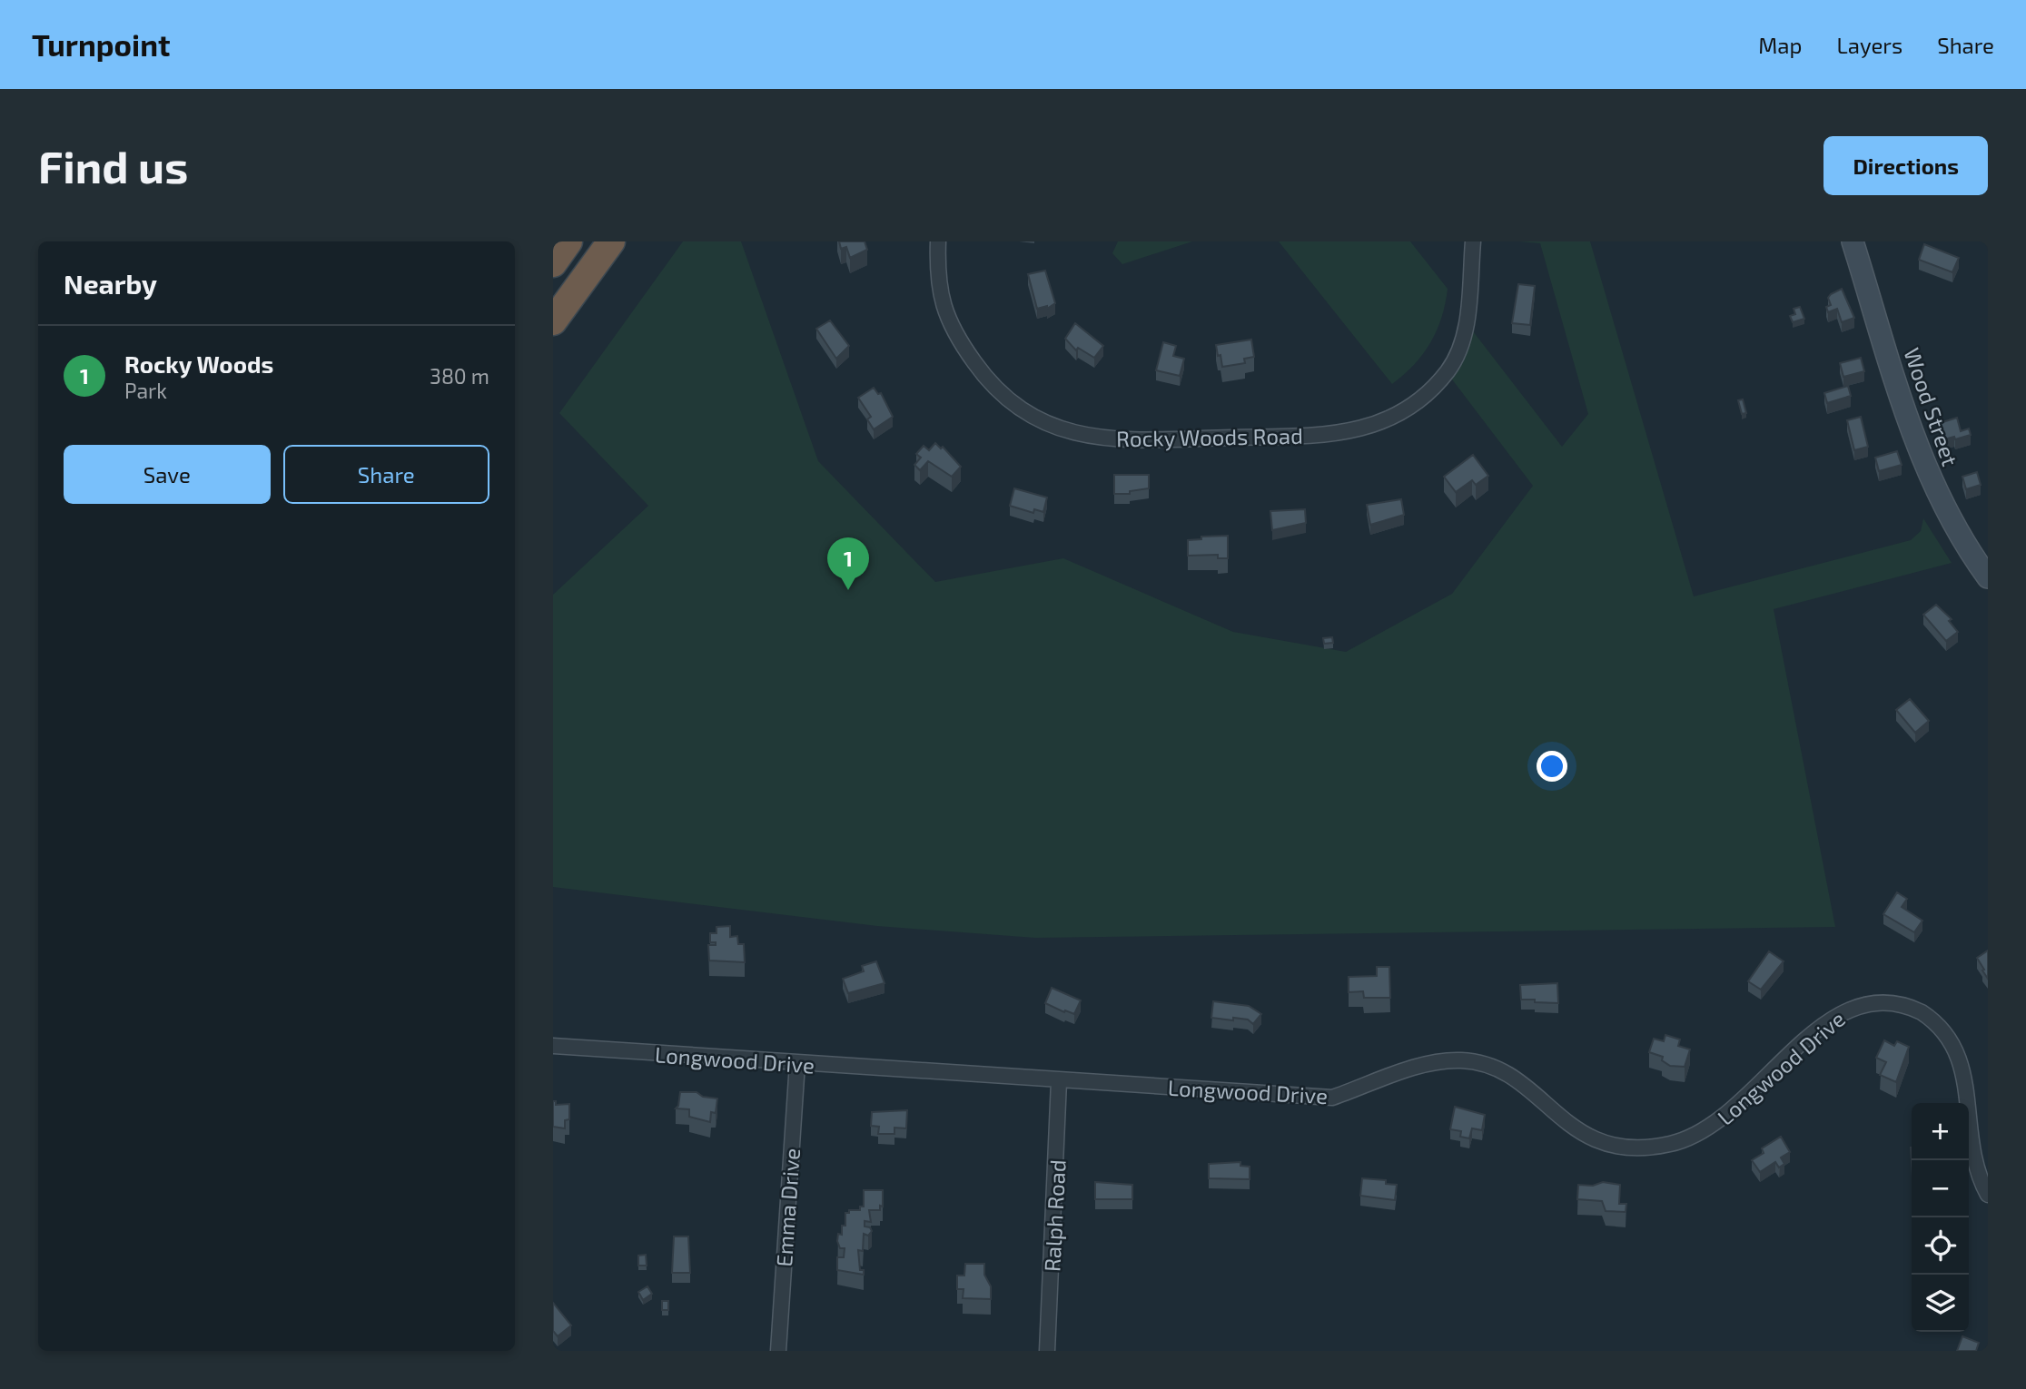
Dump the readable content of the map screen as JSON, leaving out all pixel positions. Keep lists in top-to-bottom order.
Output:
{
  "streets": {
    "main road": ["Wood Street"],
    "street": [
      "Rocky Woods Road",
      "Longwood Drive",
      "Emma Drive",
      "Ralph Road"
    ]
  },
  "crossings": [
    ["Longwood Drive", "Emma Drive"],
    ["Longwood Drive", "Ralph Road"]
  ],
  "page": {
    "header": "Turnpoint",
    "nav": ["Map", "Layers", "Share"],
    "buttons": [
      "Directions",
      ["Save", "Share"]
    ],
    "title": "Find us",
    "heading": "Nearby",
    "list": [
      {
        "mark": "1",
        "name": "Rocky Woods",
        "note": "Park",
        "value": "380 m"
      }
    ],
    "pins": "1",
    "map_buttons": ["+", "−"]
  }
}
